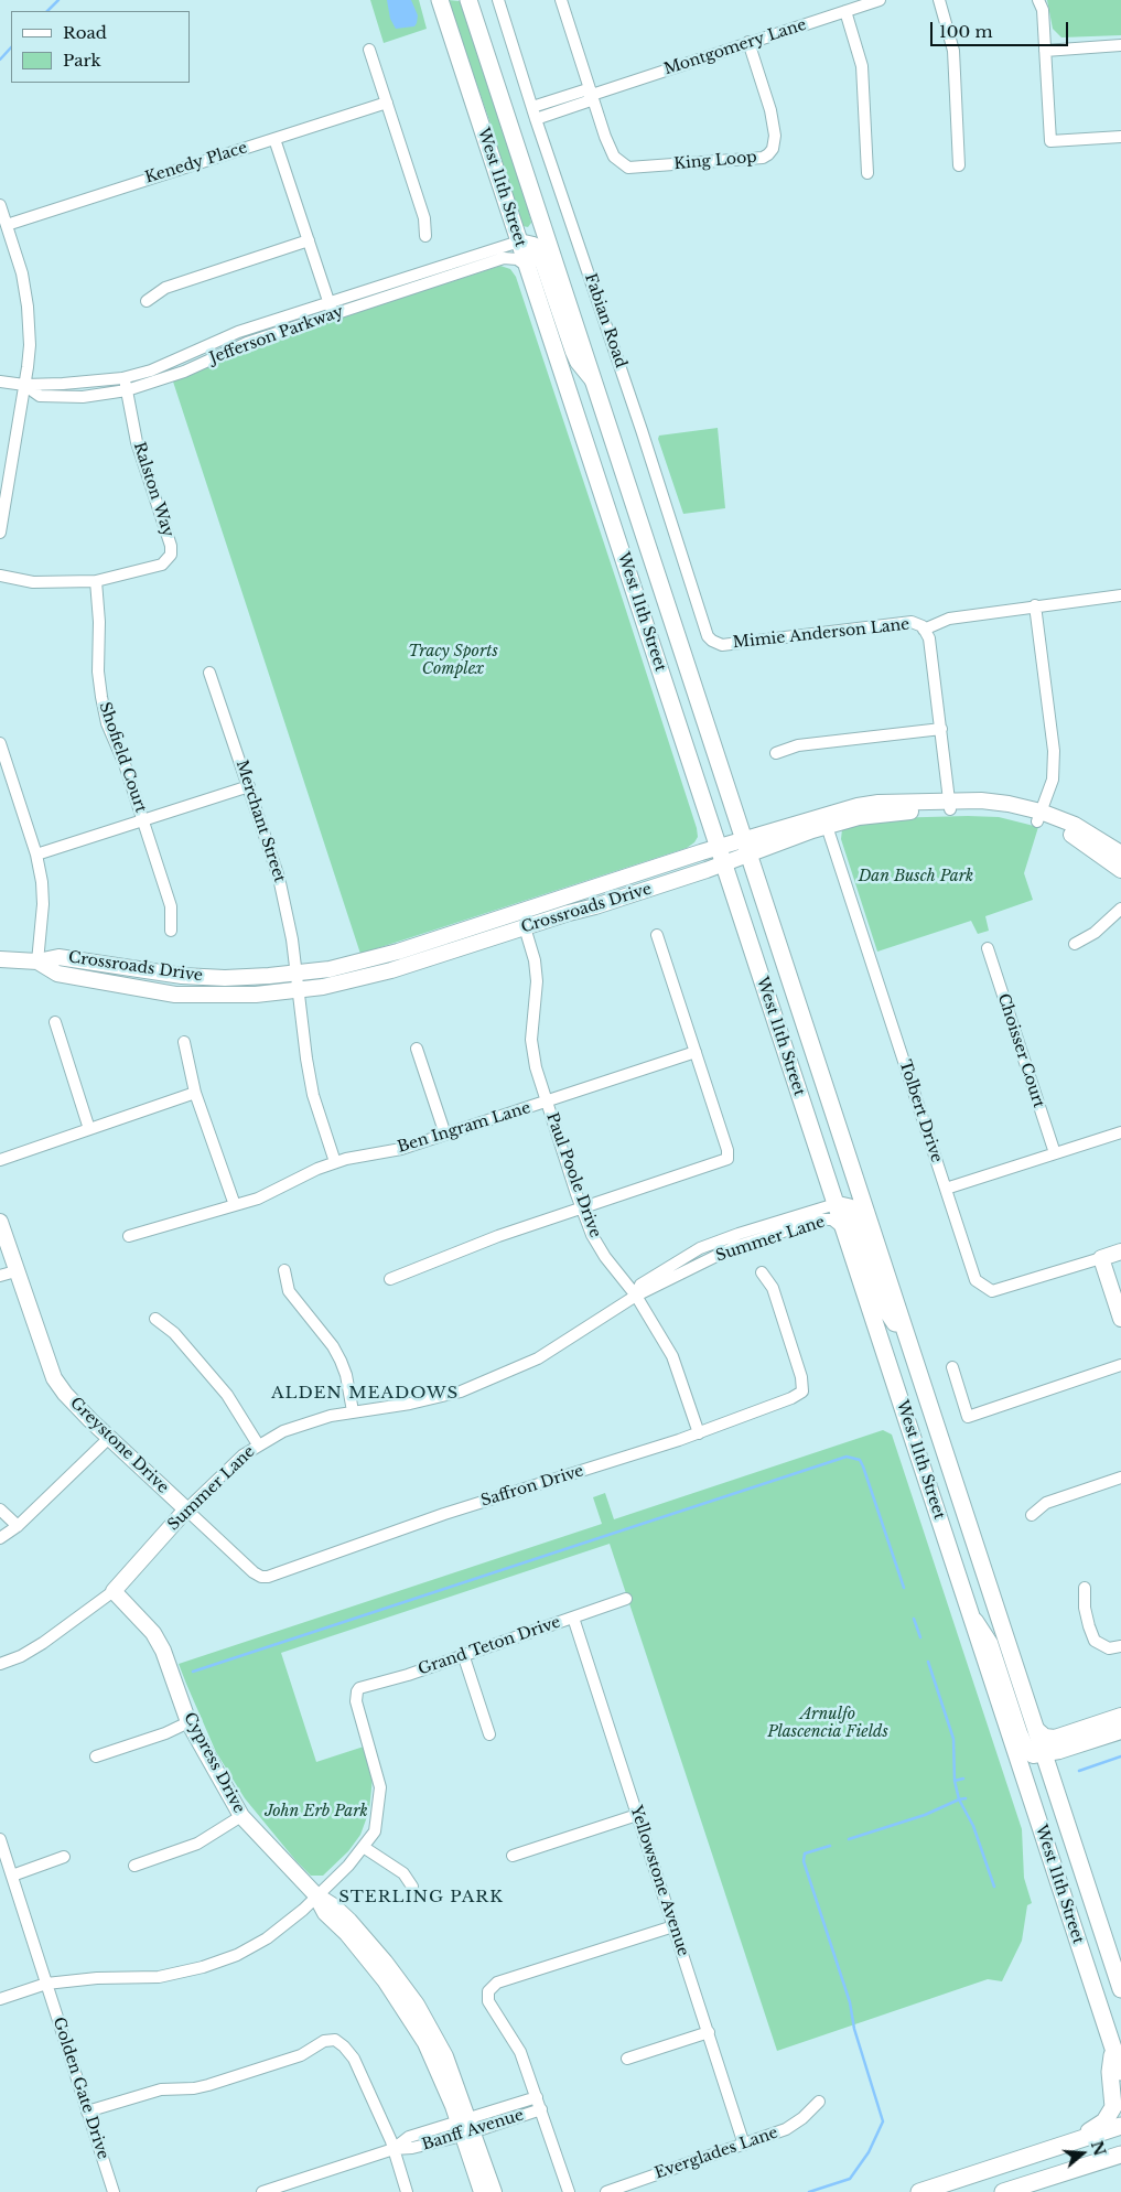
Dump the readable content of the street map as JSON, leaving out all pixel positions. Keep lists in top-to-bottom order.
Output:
{
  "streets": {
    "main road": ["West 11th Street"],
    "street": [
      "Montgomery Lane",
      "King Loop",
      "Kenedy Place",
      "Fabian Road",
      "Jefferson Parkway",
      "Ralston Way",
      "Mimie Anderson Lane",
      "Shofield Court",
      "Merchant Street",
      "Crossroads Drive",
      "Choisser Court",
      "Tolbert Drive",
      "Ben Ingram Lane",
      "Paul Poole Drive",
      "Summer Lane",
      "Greystone Drive",
      "Saffron Drive",
      "Grand Teton Drive",
      "Cypress Drive",
      "Yellowstone Avenue",
      "Golden Gate Drive",
      "Banff Avenue",
      "Everglades Lane"
    ]
  },
  "crossings": [
    ["Montgomery Lane", "King Loop"],
    ["Montgomery Lane", "Fabian Road"],
    ["West 11th Street", "Jefferson Parkway"],
    ["West 11th Street", "Crossroads Drive"],
    ["West 11th Street", "Summer Lane"],
    ["Fabian Road", "Mimie Anderson Lane"],
    ["Jefferson Parkway", "Ralston Way"],
    ["Ralston Way", "Shofield Court"],
    ["Mimie Anderson Lane", "Crossroads Drive"],
    ["Merchant Street", "Crossroads Drive"],
    ["Merchant Street", "Ben Ingram Lane"],
    ["Crossroads Drive", "Tolbert Drive"],
    ["Crossroads Drive", "Paul Poole Drive"],
    ["Ben Ingram Lane", "Paul Poole Drive"],
    ["Paul Poole Drive", "Summer Lane"],
    ["Paul Poole Drive", "Saffron Drive"],
    ["Summer Lane", "Greystone Drive"],
    ["Summer Lane", "Cypress Drive"],
    ["Greystone Drive", "Saffron Drive"],
    ["Grand Teton Drive", "Yellowstone Avenue"],
    ["Cypress Drive", "Banff Avenue"],
    ["Yellowstone Avenue", "Everglades Lane"]
  ],
  "districts": ["ALDEN MEADOWS", "STERLING PARK"],
  "parks": [
    "Tracy Sports Complex",
    "Dan Busch Park",
    "Arnulfo Plascencia Fields",
    "John Erb Park"
  ],
  "legend": ["Road", "Park"],
  "scale_bar": "100 m",
  "north": "right"
}
